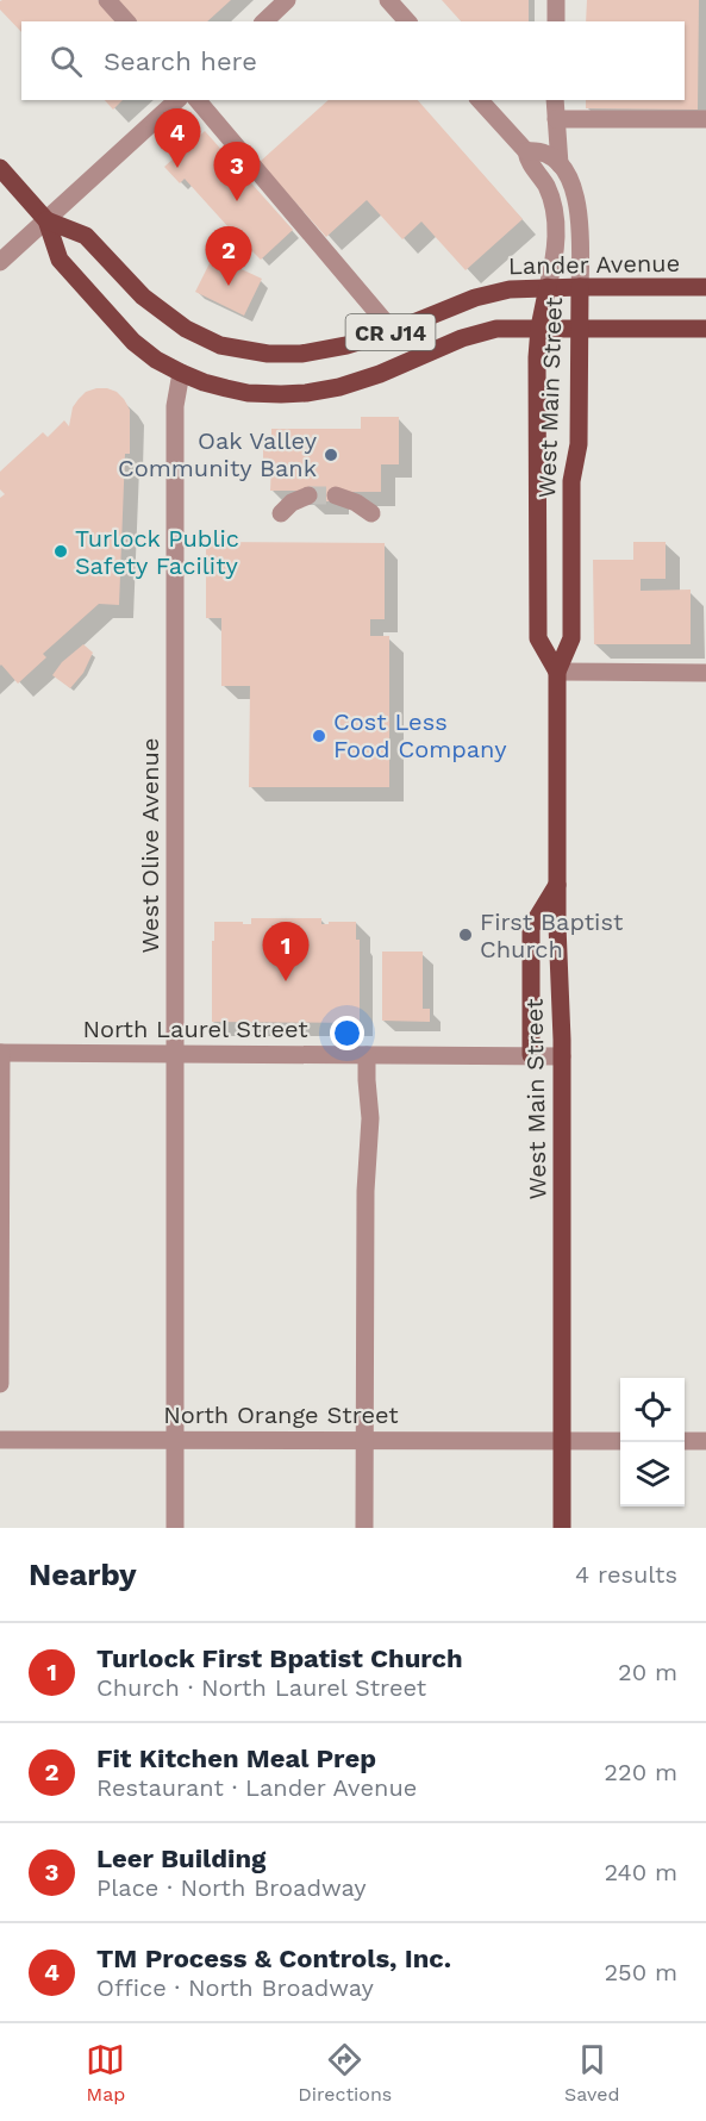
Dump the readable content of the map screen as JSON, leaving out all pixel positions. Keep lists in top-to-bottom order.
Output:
{
  "streets": {
    "main road": ["Lander Avenue", "CR J14", "West Main Street"],
    "street": ["West Olive Avenue", "North Laurel Street", "North Orange Street"]
  },
  "crossings": [
    ["Lander Avenue", "CR J14"],
    ["Lander Avenue", "West Main Street"],
    ["CR J14", "West Main Street"],
    ["CR J14", "West Olive Avenue"],
    ["West Main Street", "North Laurel Street"],
    ["West Main Street", "North Orange Street"],
    ["West Olive Avenue", "North Laurel Street"],
    ["West Olive Avenue", "North Orange Street"]
  ],
  "places": [
    "Oak Valley Community Bank",
    "Turlock Public Safety Facility",
    "Cost Less Food Company",
    "First Baptist Church"
  ],
  "page": {
    "search": "Search here",
    "pins": [
      "4",
      "3",
      "2",
      "1"
    ],
    "heading": ["Nearby", "4 results"],
    "list": [
      {
        "mark": "1",
        "name": "Turlock First Bpatist Church",
        "note": "Church · North Laurel Street",
        "value": "20 m"
      },
      {
        "mark": "2",
        "name": "Fit Kitchen Meal Prep",
        "note": "Restaurant · Lander Avenue",
        "value": "220 m"
      },
      {
        "mark": "3",
        "name": "Leer Building",
        "note": "Place · North Broadway",
        "value": "240 m"
      },
      {
        "mark": "4",
        "name": "TM Process & Controls, Inc.",
        "note": "Office · North Broadway",
        "value": "250 m"
      }
    ],
    "nav": ["Map", "Directions", "Saved"]
  }
}
